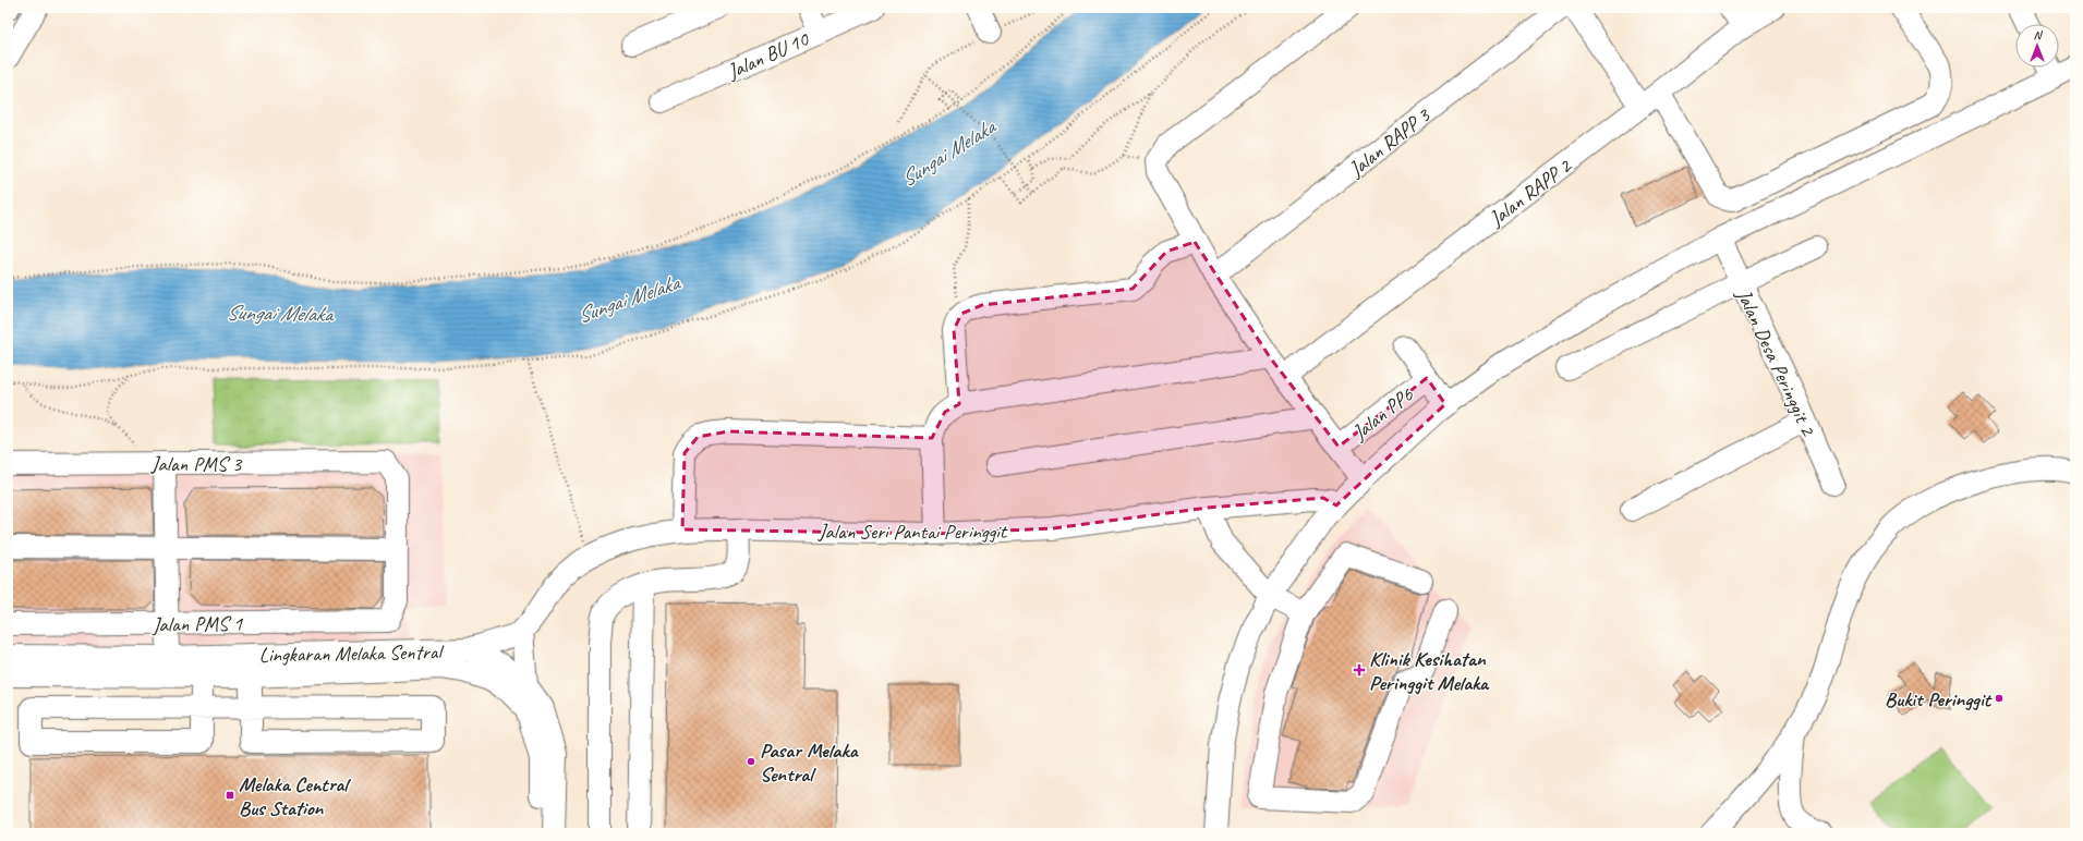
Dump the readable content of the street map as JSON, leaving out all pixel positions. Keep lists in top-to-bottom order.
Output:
{
  "streets": {
    "street": [
      "Jalan BU 10",
      "Jalan RAPP 3",
      "Jalan RAPP 2",
      "Jalan Desa Peringgit 2",
      "Jalan PP6",
      "Jalan PMS 3",
      "Jalan Seri Pantai Peringgit",
      "Jalan PMS 1",
      "Lingkaran Melaka Sentral"
    ]
  },
  "crossings": [
    ["Jalan PMS 3", "Jalan PMS 1"]
  ],
  "water": ["Sungai Melaka"],
  "places": {
    "health": ["Klinik Kesihatan Peringgit Melaka"],
    "other": ["Bukit Peringgit", "Pasar Melaka Sentral"],
    "transit": ["Melaka Central Bus Station"]
  },
  "north": "top"
}
